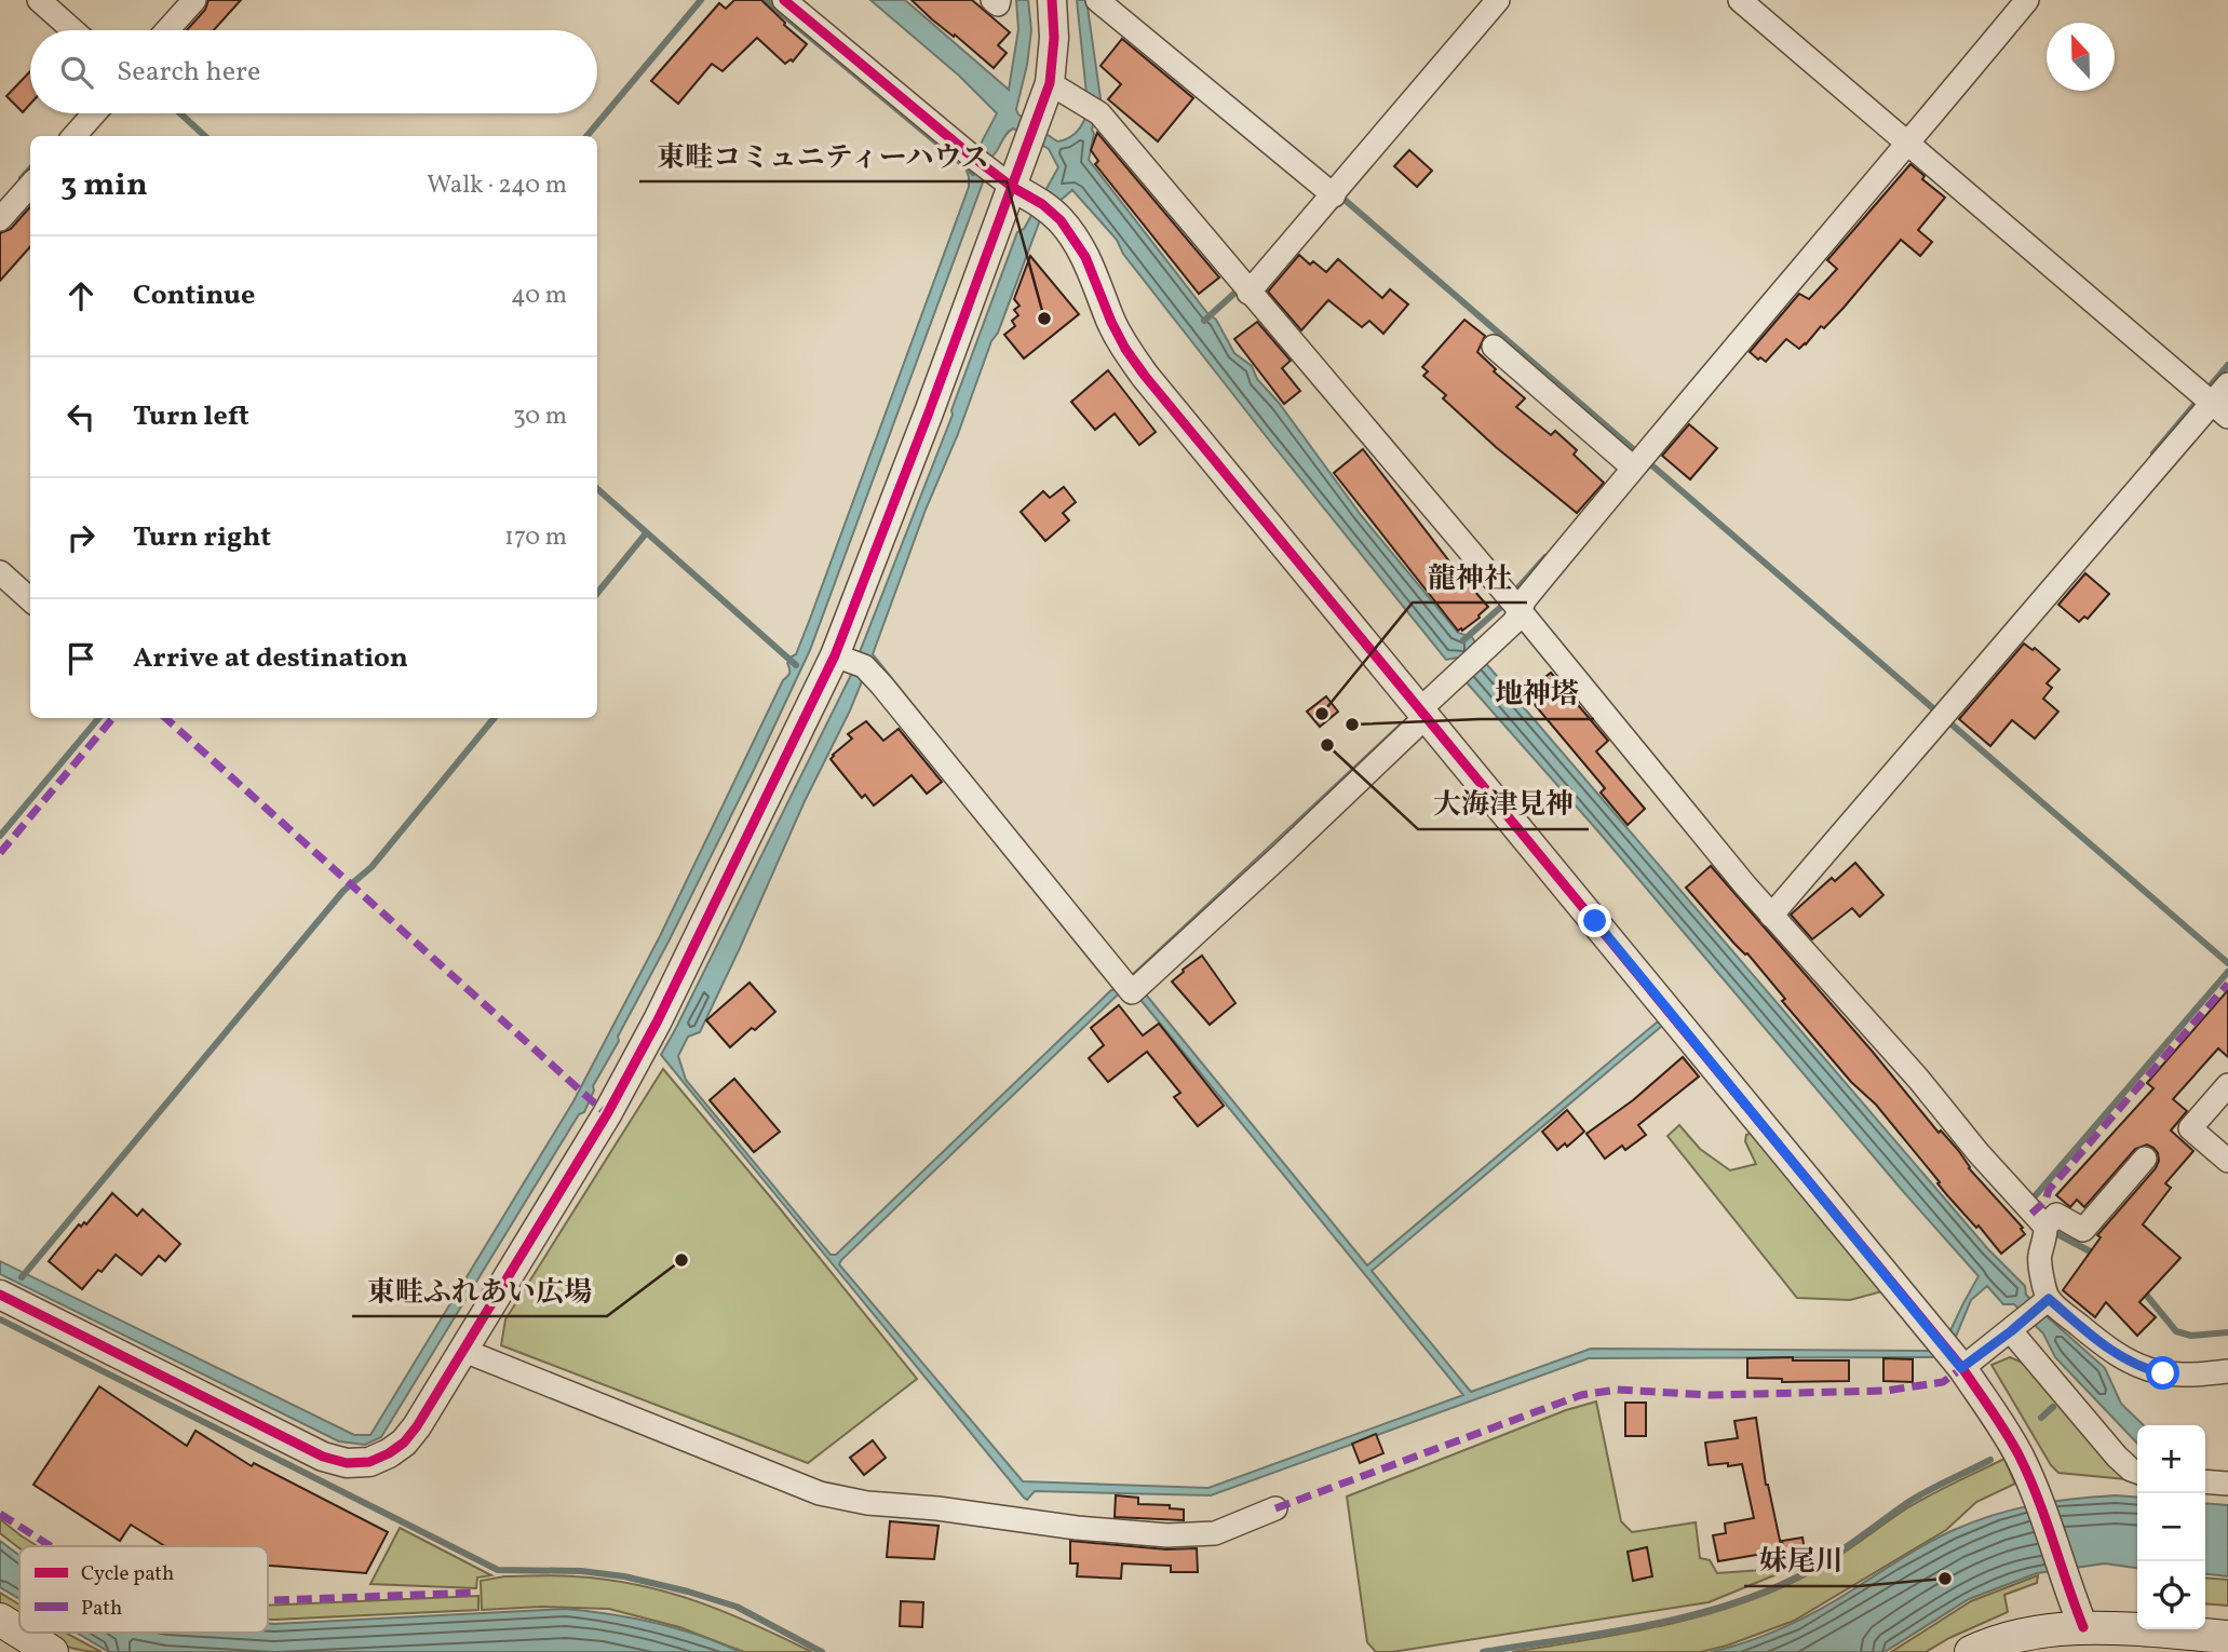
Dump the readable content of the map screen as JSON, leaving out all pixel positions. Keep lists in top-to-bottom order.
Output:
{
  "places": [
    "東畦コミュニティーハウス",
    "龍神社",
    "地神塔",
    "大海津見神",
    "東畦ふれあい広場",
    "妹尾川"
  ],
  "legend": ["Cycle path", "Path"],
  "north": "top",
  "page": {
    "search": "Search here",
    "heading": ["3 min", "Walk · 240 m"],
    "list": [
      ["Continue", "40 m"],
      ["Turn left", "30 m"],
      ["Turn right", "170 m"],
      "Arrive at destination"
    ],
    "map_buttons": ["+", "−"]
  }
}
